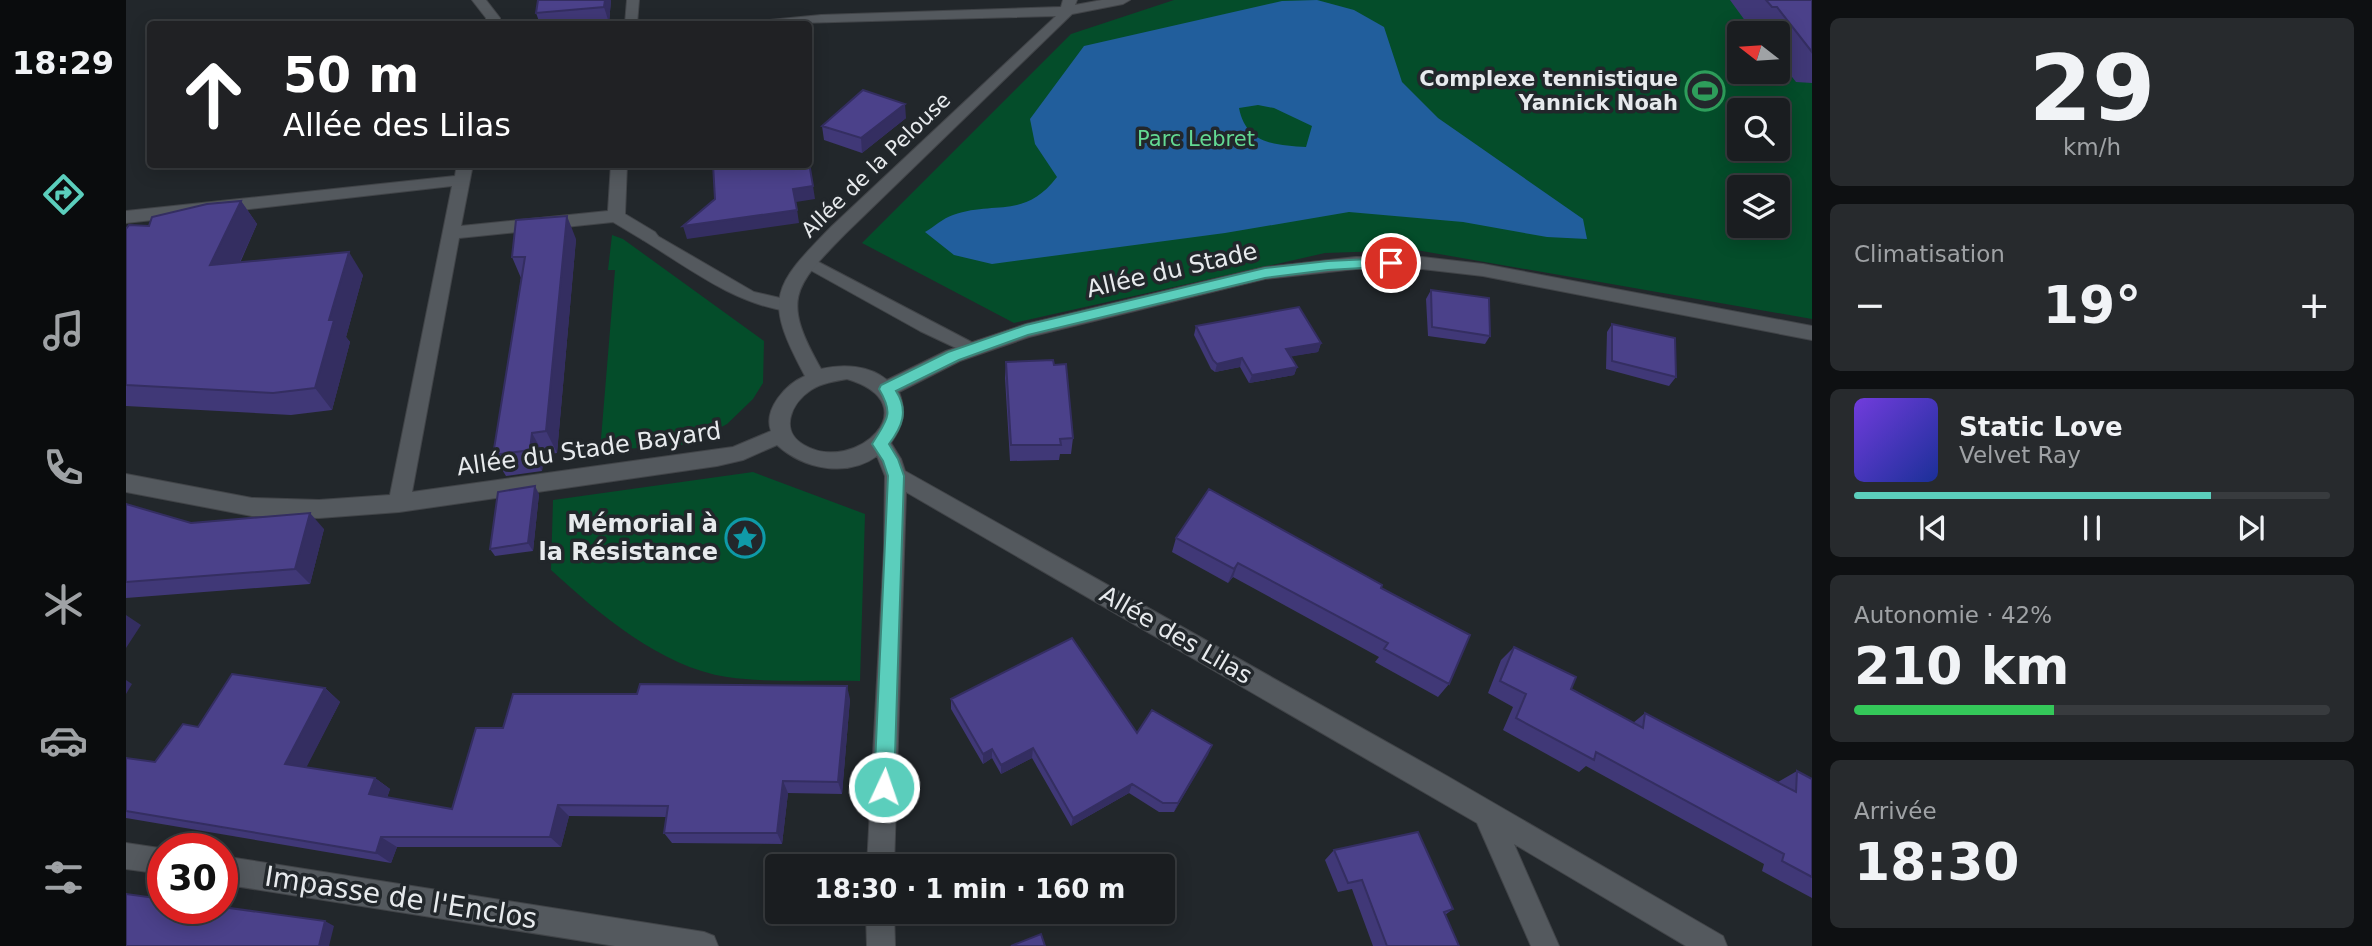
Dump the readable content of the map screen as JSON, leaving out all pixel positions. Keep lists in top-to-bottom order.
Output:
{
  "streets": {
    "street": [
      "Allée de la Pelouse",
      "Allée du Stade",
      "Allée du Stade Bayard",
      "Allée des Lilas",
      "Impasse de l'Enclos"
    ]
  },
  "crossings": [
    ["Allée du Stade", "Allée du Stade Bayard"]
  ],
  "parks": ["Parc Lebret"],
  "places": {
    "sports": ["Complexe tennistique Yannick Noah"],
    "place": ["Mémorial à la Résistance"]
  },
  "north": "left",
  "page": {
    "tabs": "18:29",
    "tile": [
      ["29", "km/h"],
      "Climatisation",
      ["Autonomie · 42%", "210 km"],
      ["Arrivée", "18:30"]
    ],
    "turn": ["50 m", "Allée des Lilas"],
    "heat": ["−", "19°", "+"],
    "song": ["Static Love", "Velvet Ray"],
    "limit": "30",
    "trip": "18:30 · 1 min · 160 m"
  }
}
